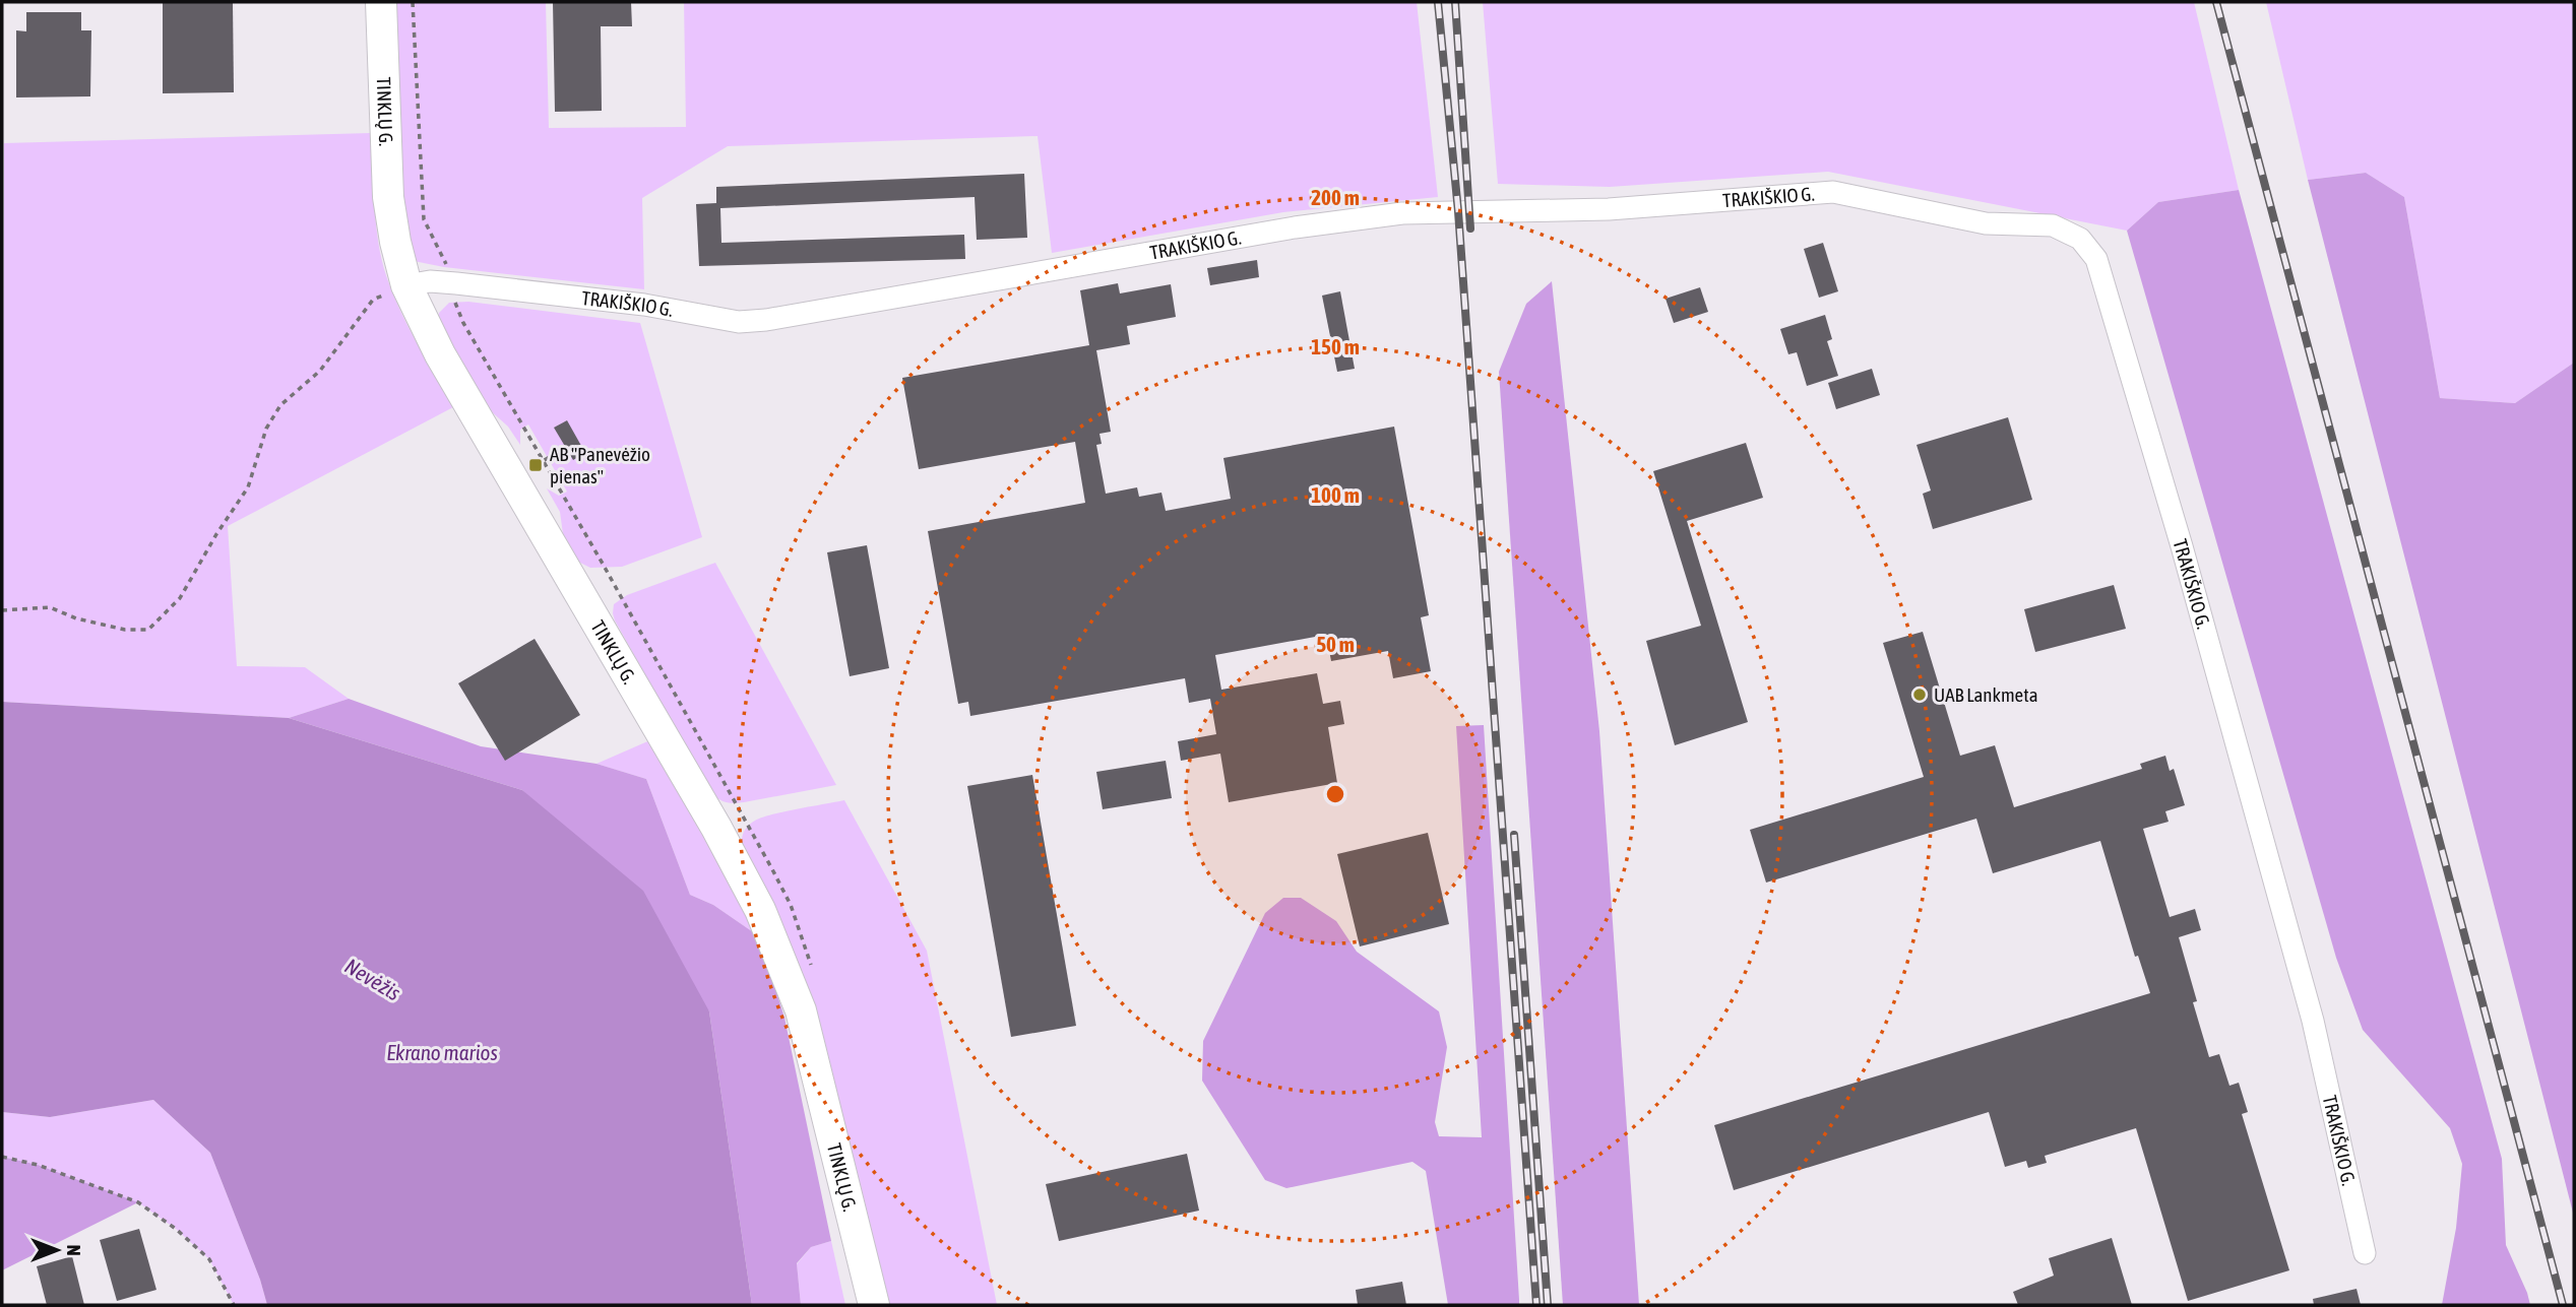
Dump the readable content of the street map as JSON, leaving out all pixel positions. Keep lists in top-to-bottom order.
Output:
{
  "streets": {
    "main road": ["TINKLŲ G."],
    "street": ["TRAKIŠKIO G."]
  },
  "crossings": [
    ["TINKLŲ G.", "TRAKIŠKIO G."]
  ],
  "water": ["Nevėžis", "Ekrano marios"],
  "places": {
    "transit": ["AB \"Panevėžio pienas\""],
    "other": ["UAB Lankmeta"]
  },
  "north": "right",
  "rings": [
    "200 m",
    "150 m",
    "100 m",
    "50 m"
  ]
}
